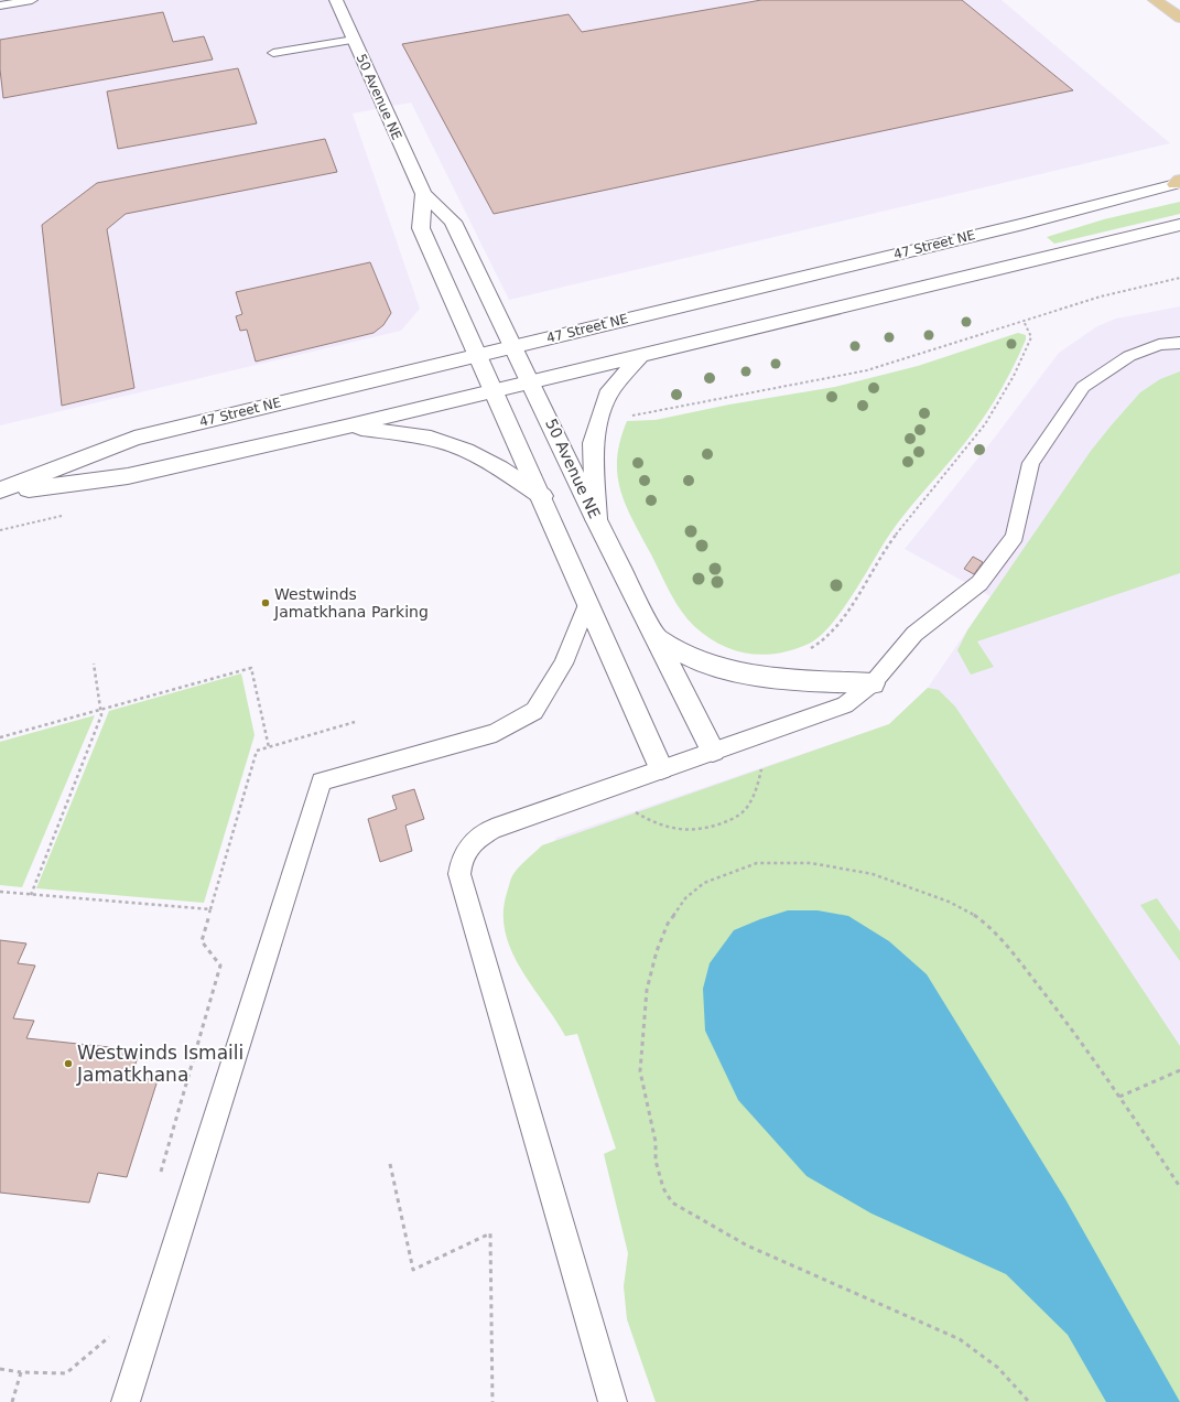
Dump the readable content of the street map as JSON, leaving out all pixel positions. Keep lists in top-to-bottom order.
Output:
{
  "streets": {
    "street": ["50 Avenue NE", "47 Street NE"]
  },
  "crossings": [
    ["50 Avenue NE", "47 Street NE"]
  ],
  "places": ["Westwinds Jamatkhana Parking", "Westwinds Ismaili Jamatkhana"]
}
